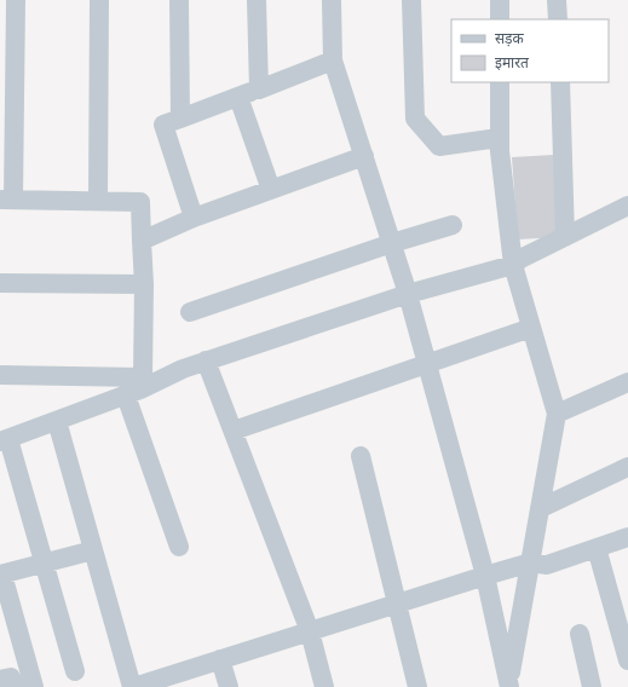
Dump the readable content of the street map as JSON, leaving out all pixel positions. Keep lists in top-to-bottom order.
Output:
{
  "legend": ["सड़क", "इमारत"]
}
